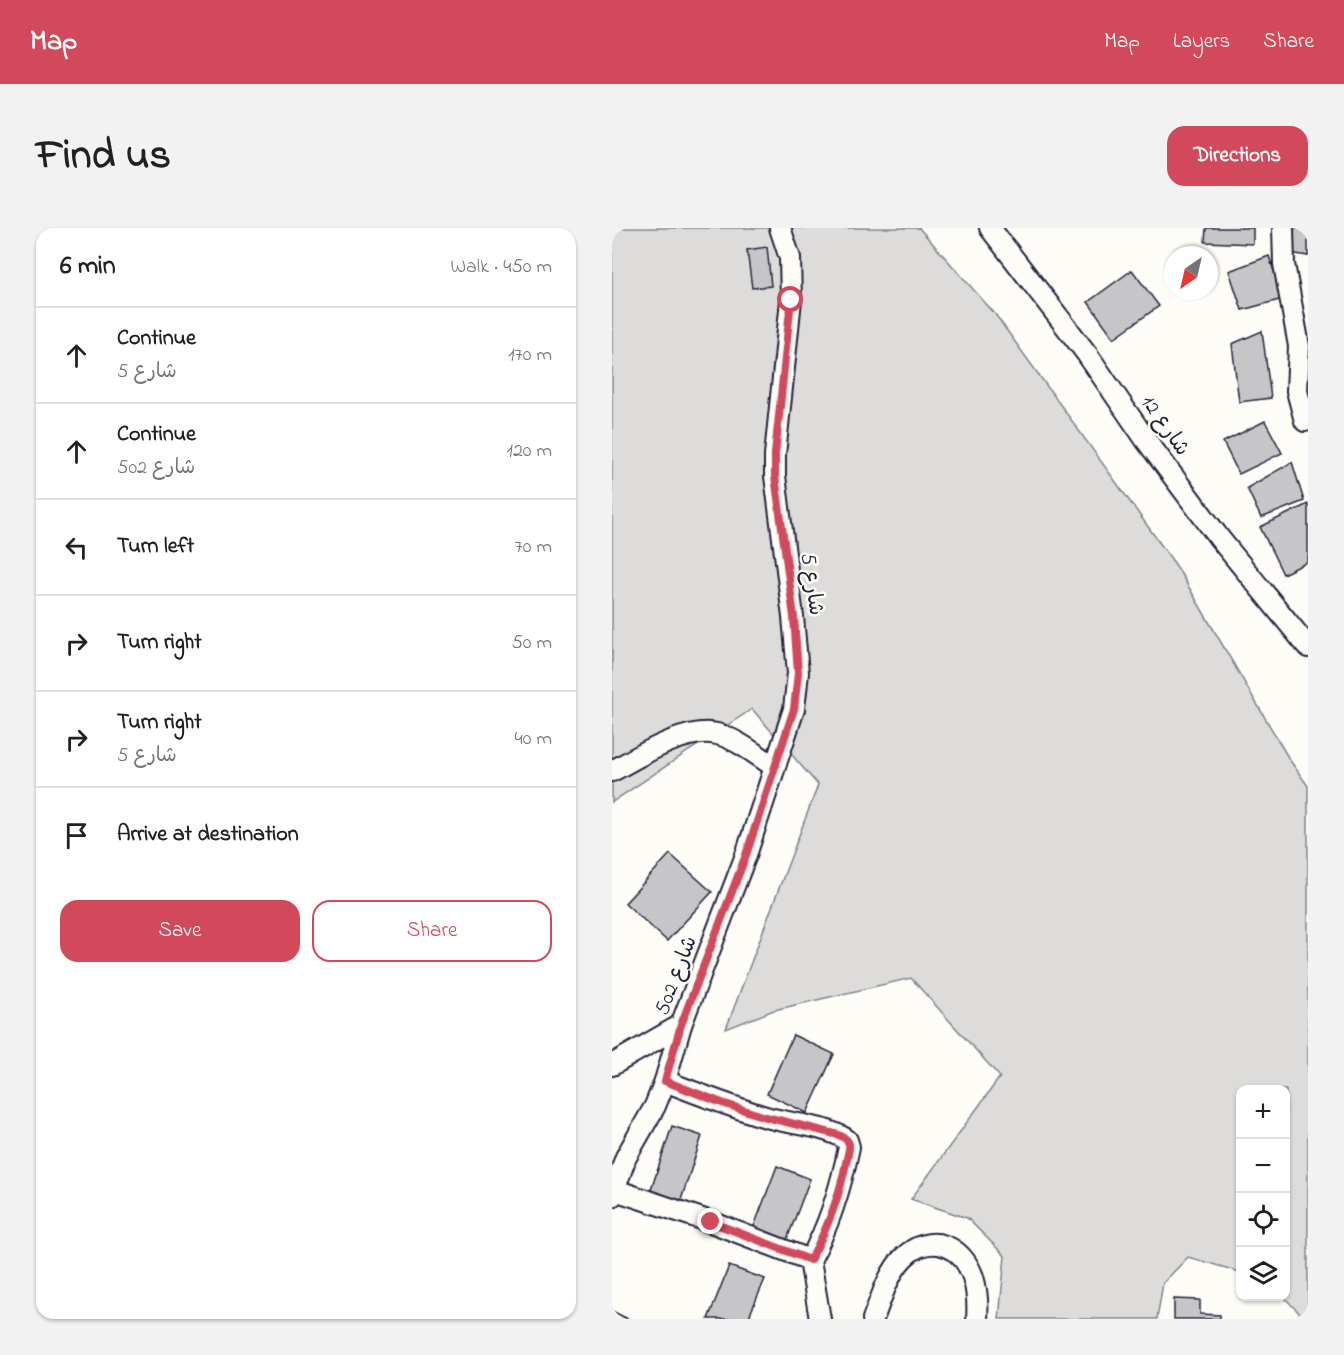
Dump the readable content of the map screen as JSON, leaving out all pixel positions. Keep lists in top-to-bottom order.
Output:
{
  "streets": {
    "street": ["شارع 12", "شارع 5", "شارع 502"]
  },
  "crossings": [
    ["شارع 5", "شارع 502"]
  ],
  "north": "bottom left",
  "page": {
    "header": "Map",
    "nav": ["Map", "Layers", "Share"],
    "title": "Find us",
    "buttons": [
      "Directions",
      ["Save", "Share"]
    ],
    "heading": ["6 min", "Walk · 450 m"],
    "list": [
      ["Continue", "شارع 5", "170 m"],
      ["Continue", "شارع 502", "120 m"],
      ["Turn left", "70 m"],
      ["Turn right", "50 m"],
      ["Turn right", "شارع 5", "40 m"],
      "Arrive at destination"
    ],
    "map_buttons": ["+", "−"]
  }
}
